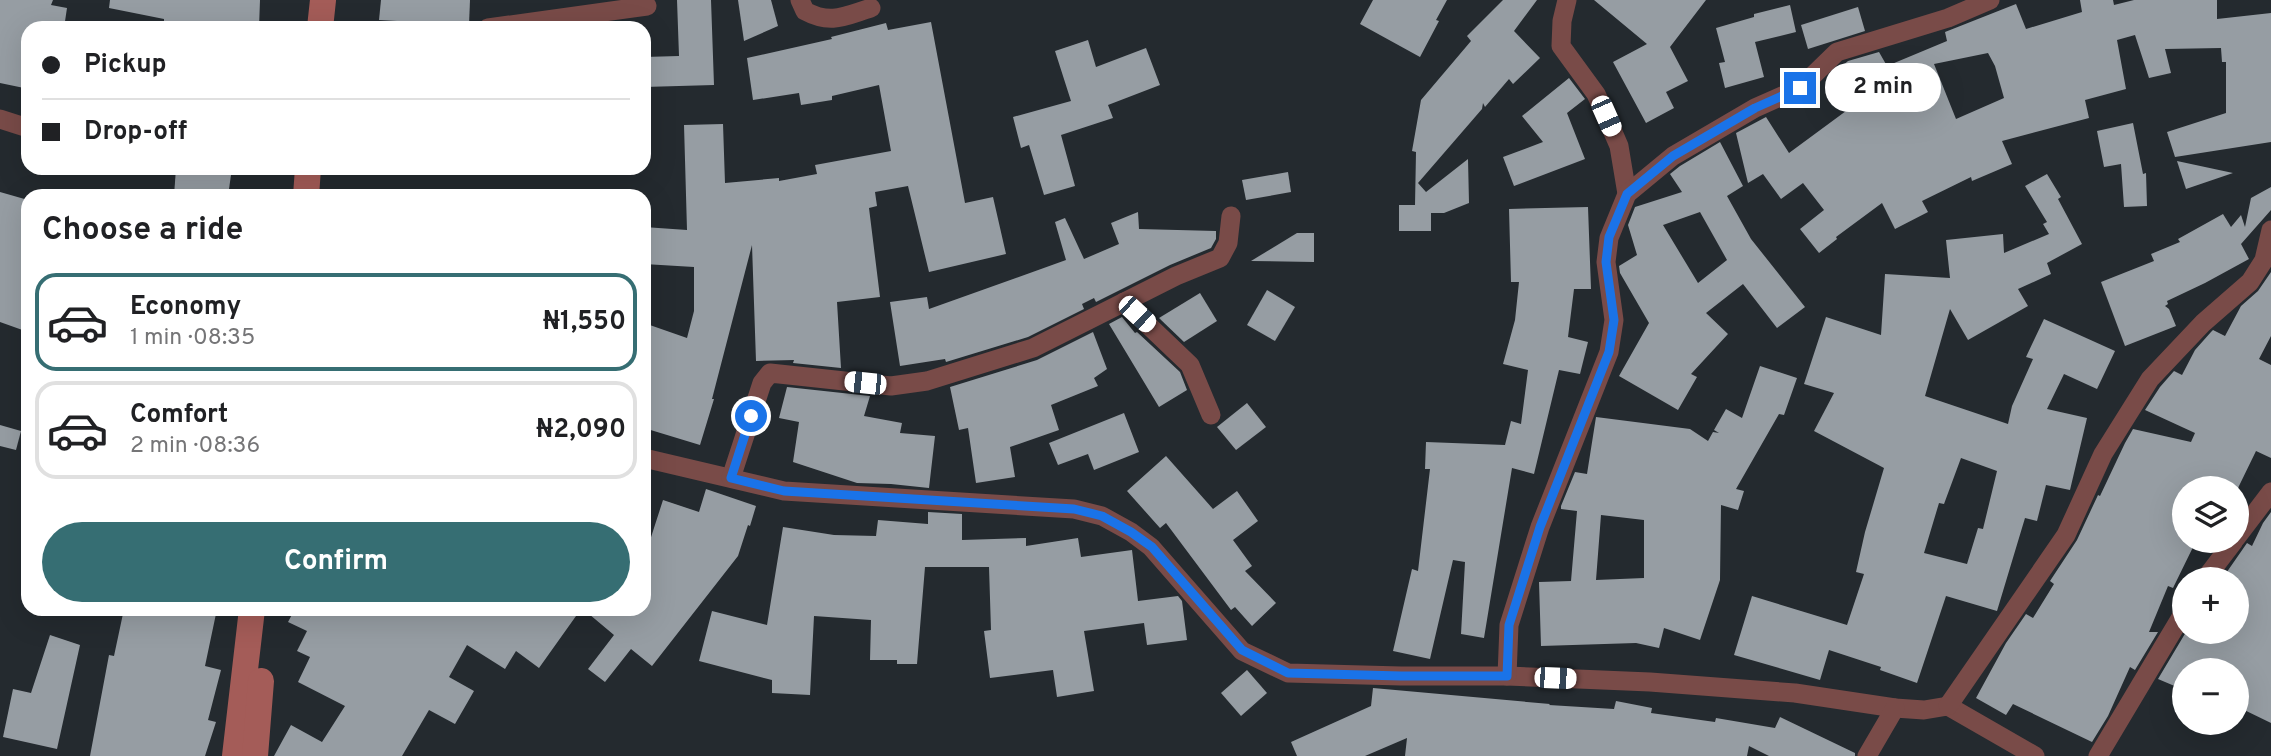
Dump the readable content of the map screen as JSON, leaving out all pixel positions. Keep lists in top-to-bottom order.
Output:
{
  "page": {
    "banner": ["Pickup", "Drop-off"],
    "bubble": "2 min",
    "heading": "Choose a ride",
    "list": [
      {
        "name": "Economy",
        "note": "1 min · 08:35",
        "value": "₦1,550"
      },
      {
        "name": "Comfort",
        "note": "2 min · 08:36",
        "value": "₦2,090"
      }
    ],
    "map_buttons": ["+", "−"],
    "buttons": "Confirm"
  }
}
